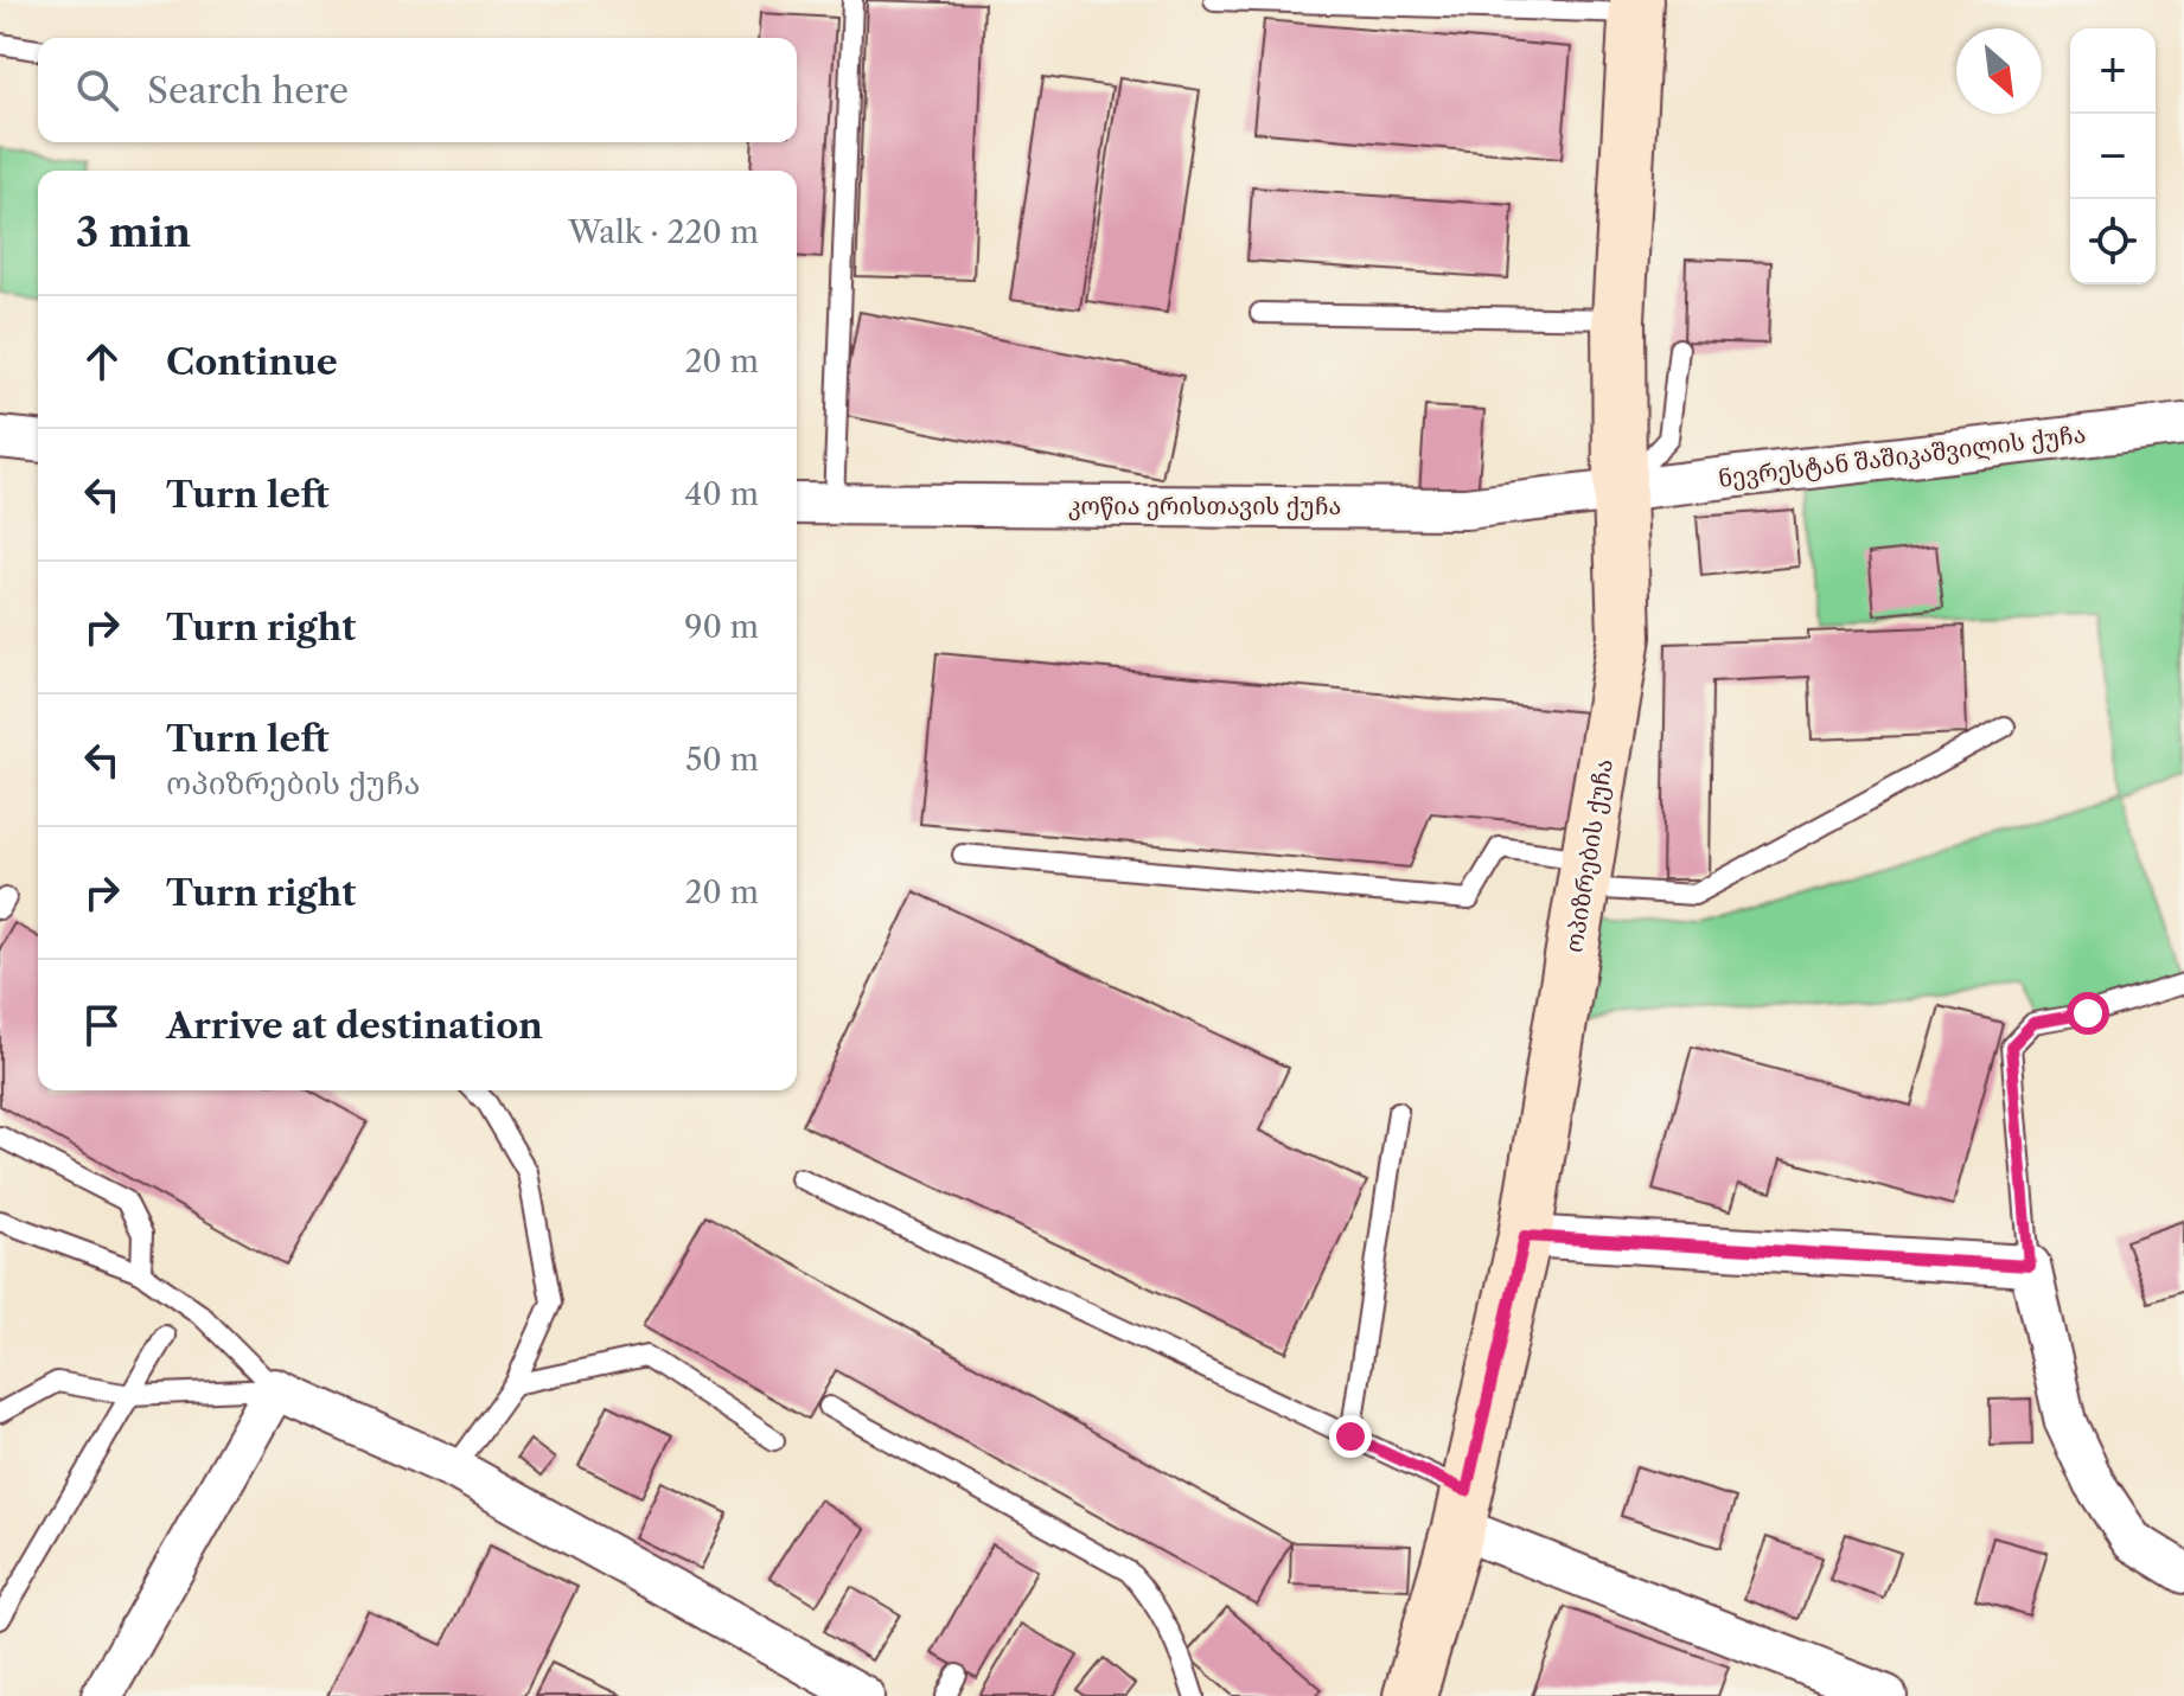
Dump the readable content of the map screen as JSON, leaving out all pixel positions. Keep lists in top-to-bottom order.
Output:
{
  "streets": {
    "street": ["ნევრესტან შაშიკაშვილის ქუჩა", "კოწია ერისთავის ქუჩა", "ოპიზრების ქუჩა"]
  },
  "crossings": [
    ["ნევრესტან შაშიკაშვილის ქუჩა", "კოწია ერისთავის ქუჩა"],
    ["ნევრესტან შაშიკაშვილის ქუჩა", "ოპიზრების ქუჩა"],
    ["კოწია ერისთავის ქუჩა", "ოპიზრების ქუჩა"]
  ],
  "north": "bottom right",
  "page": {
    "map_buttons": ["+", "−"],
    "search": "Search here",
    "heading": ["3 min", "Walk · 220 m"],
    "list": [
      ["Continue", "20 m"],
      ["Turn left", "40 m"],
      ["Turn right", "90 m"],
      ["Turn left", "ოპიზრების ქუჩა", "50 m"],
      ["Turn right", "20 m"],
      "Arrive at destination"
    ]
  }
}
